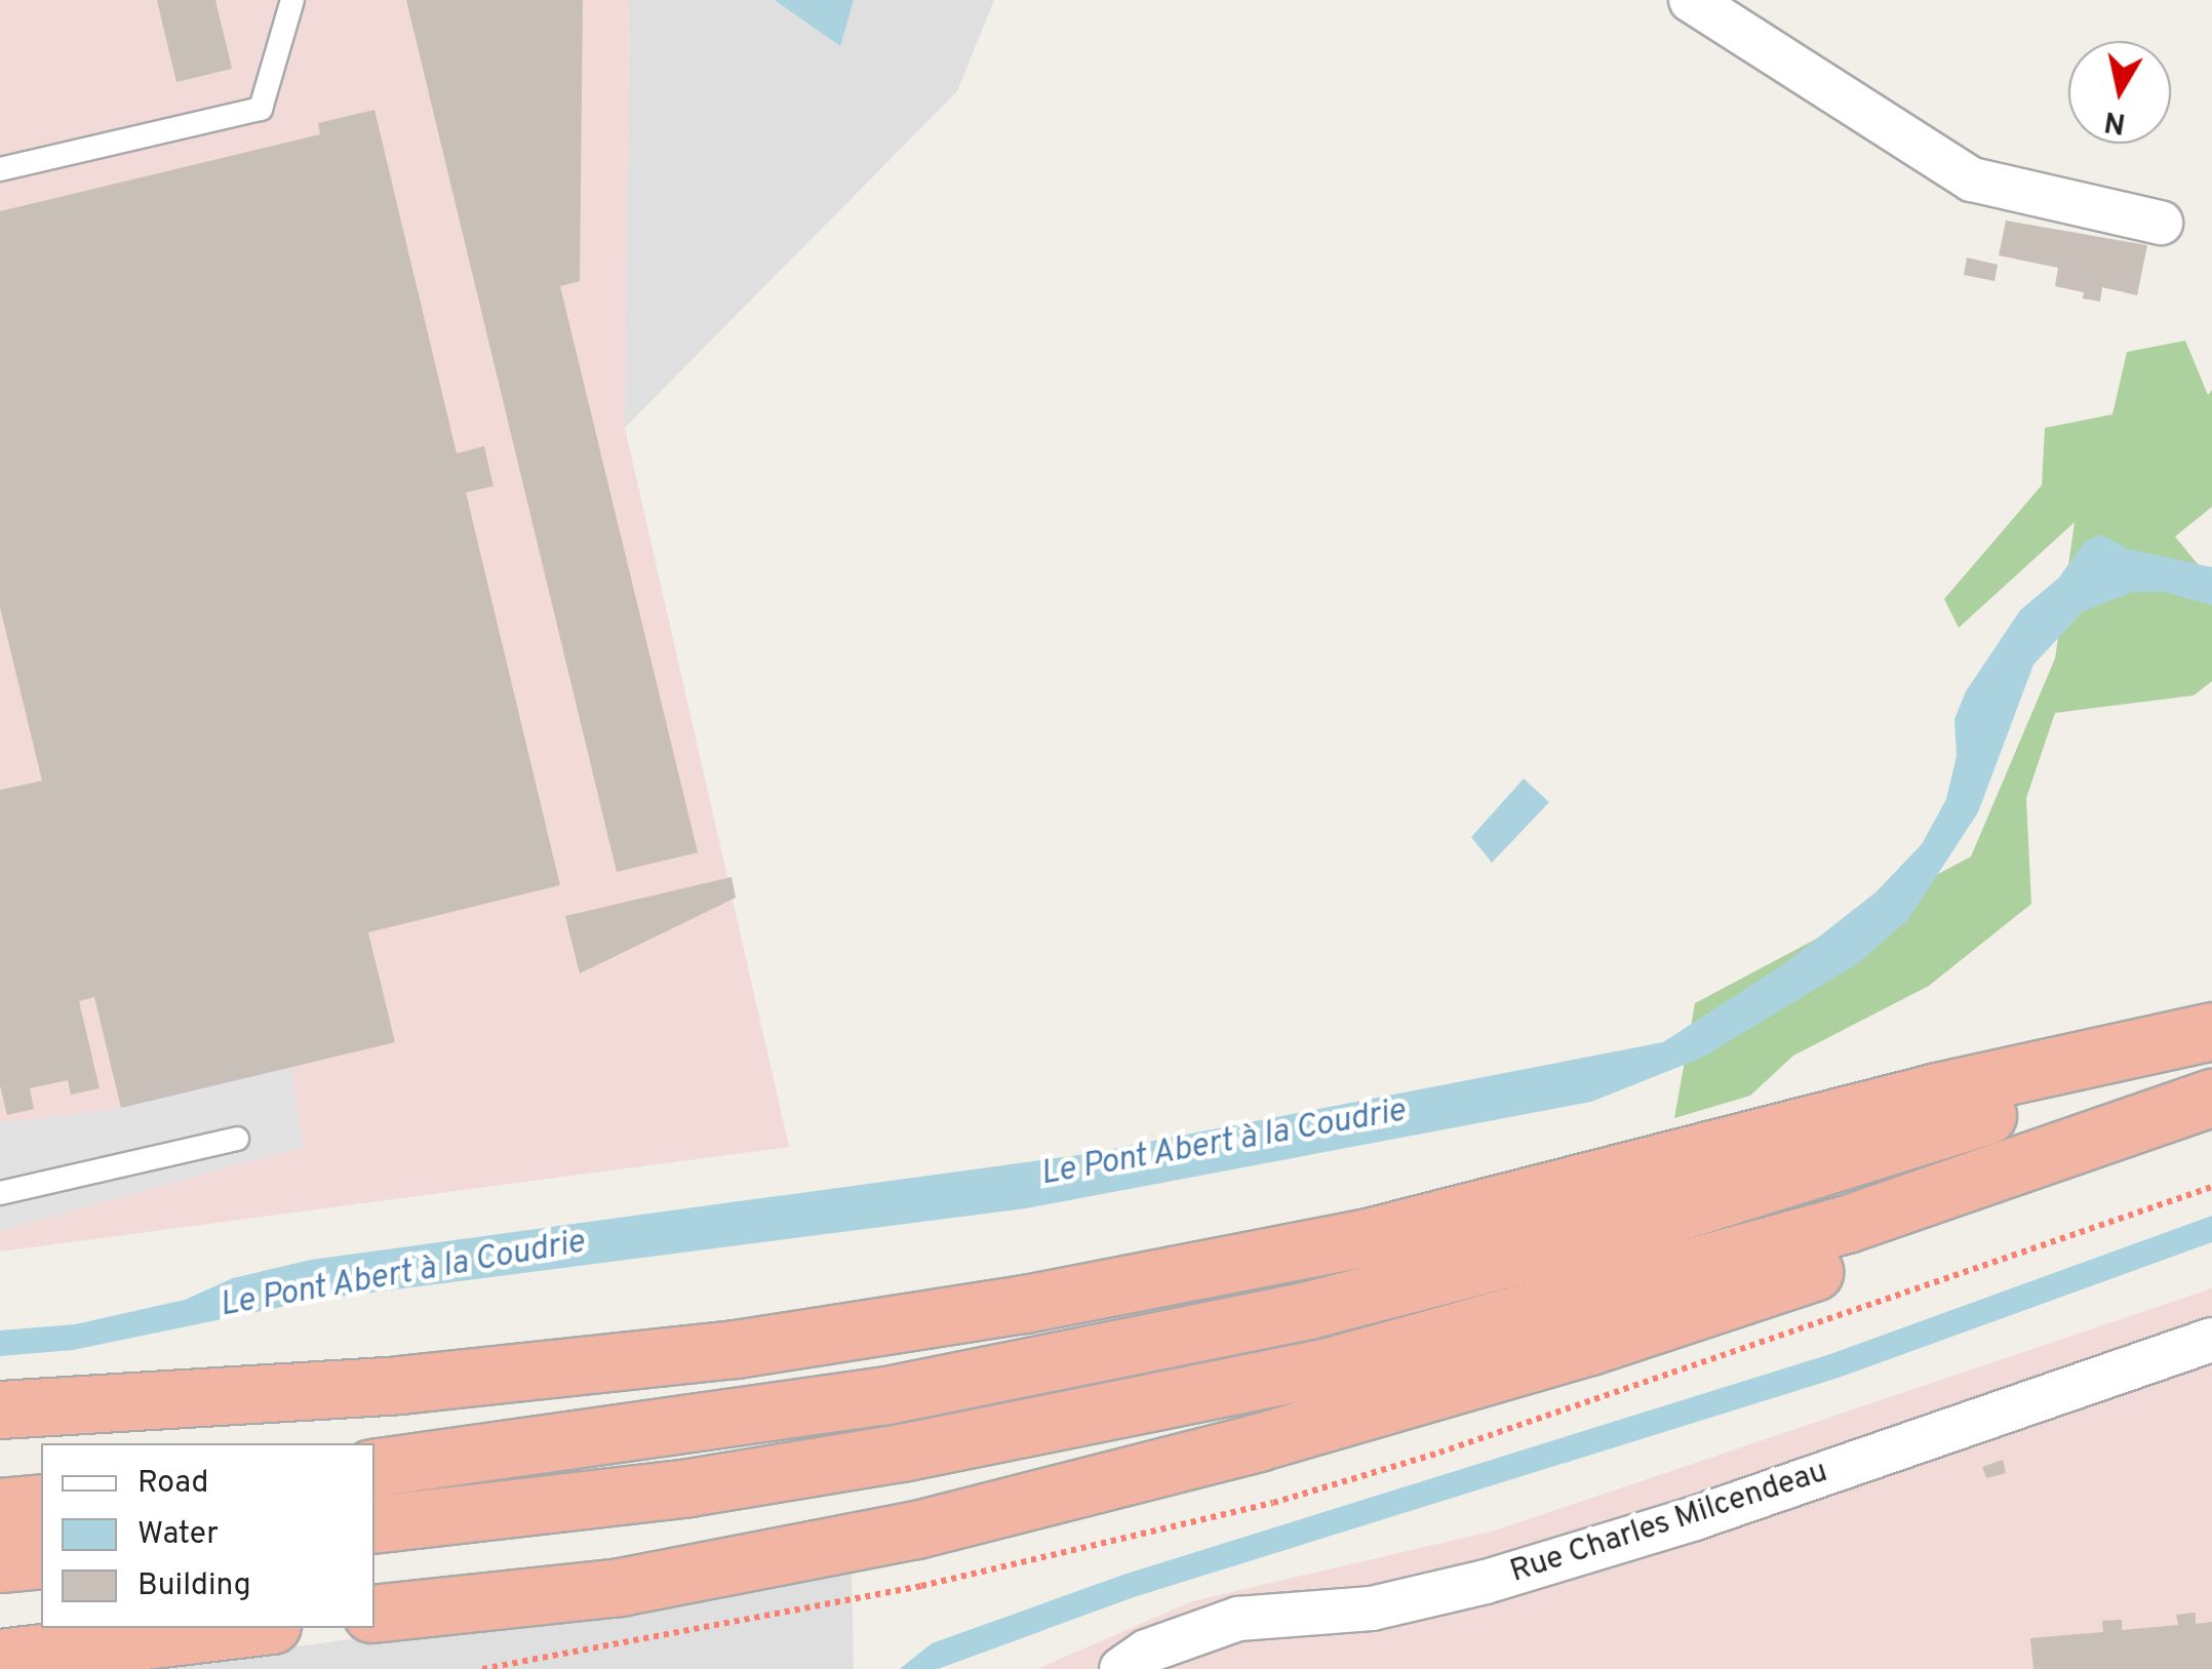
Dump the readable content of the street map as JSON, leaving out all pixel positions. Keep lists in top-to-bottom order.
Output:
{
  "streets": {
    "street": ["Rue Charles Milcendeau"]
  },
  "water": ["Le Pont Abert à la Coudrie"],
  "legend": ["Road", "Water", "Building"],
  "north": "bottom"
}
